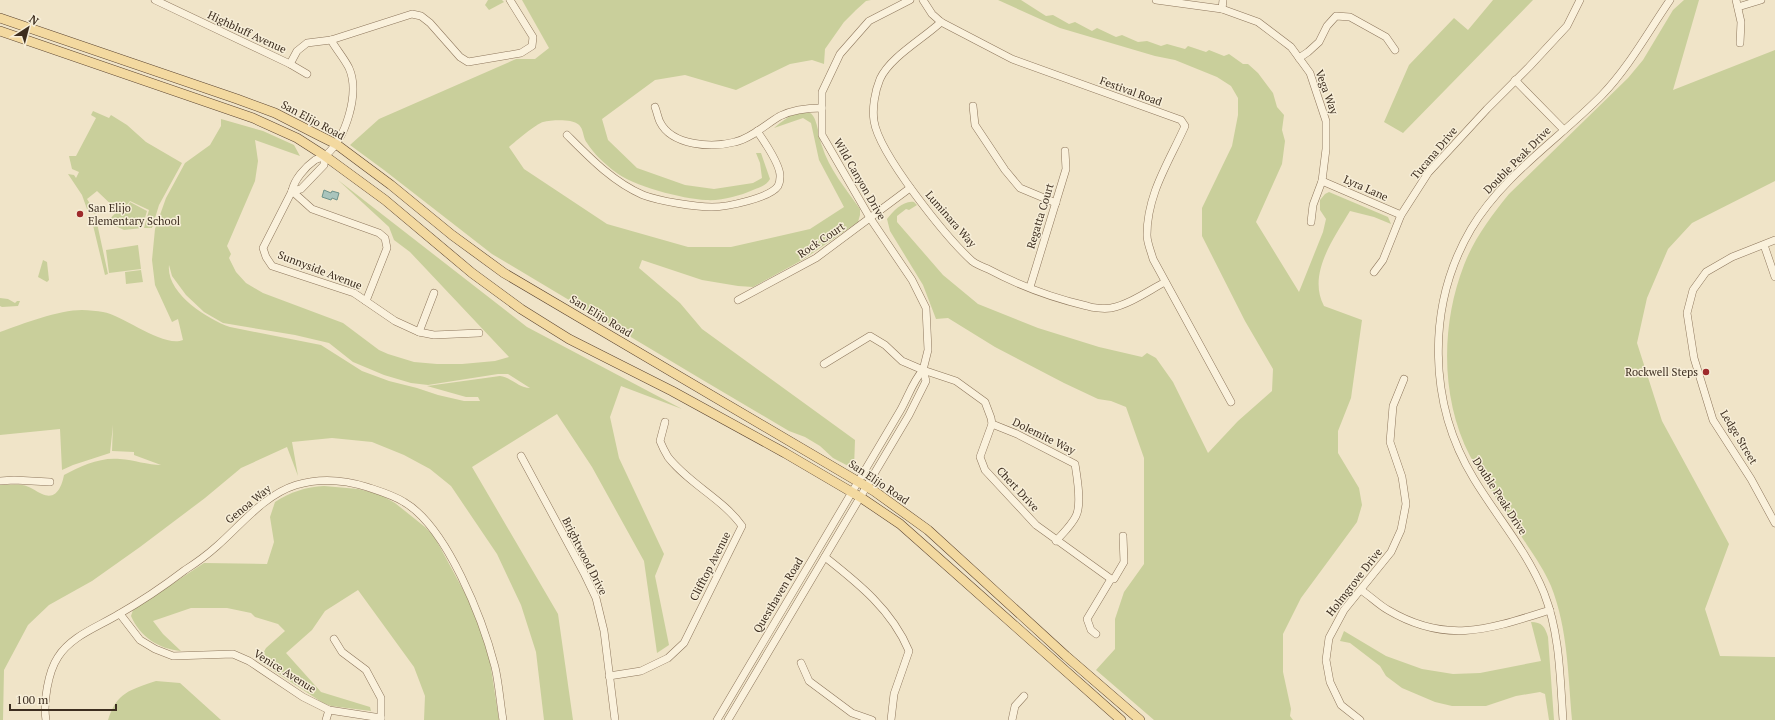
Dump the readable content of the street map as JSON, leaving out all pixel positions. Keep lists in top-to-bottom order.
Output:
{
  "streets": {
    "main road": ["San Elijo Road"],
    "street": [
      "Highbluff Avenue",
      "Festival Road",
      "Vega Way",
      "Tucana Drive",
      "Double Peak Drive",
      "Wild Canyon Drive",
      "Lyra Lane",
      "Regatta Court",
      "Luminara Way",
      "Rock Court",
      "Sunnyside Avenue",
      "Dolemite Way",
      "Ledge Street",
      "Chert Drive",
      "Genoa Way",
      "Brightwood Drive",
      "Clifftop Avenue",
      "Holmgrove Drive",
      "Questhaven Road",
      "Venice Avenue"
    ]
  },
  "crossings": [
    ["Festival Road", "Luminara Way"],
    ["Vega Way", "Lyra Lane"],
    ["San Elijo Road", "Wild Canyon Drive"],
    ["San Elijo Road", "Questhaven Road"],
    ["Tucana Drive", "Lyra Lane"],
    ["Wild Canyon Drive", "Rock Court"],
    ["Wild Canyon Drive", "Questhaven Road"],
    ["Regatta Court", "Luminara Way"],
    ["Luminara Way", "Rock Court"],
    ["Dolemite Way", "Chert Drive"],
    ["Genoa Way", "Venice Avenue"],
    ["Brightwood Drive", "Clifftop Avenue"]
  ],
  "places": ["San Elijo Elementary School", "Rockwell Steps"],
  "scale_bar": "100 m",
  "north": "top right"
}
